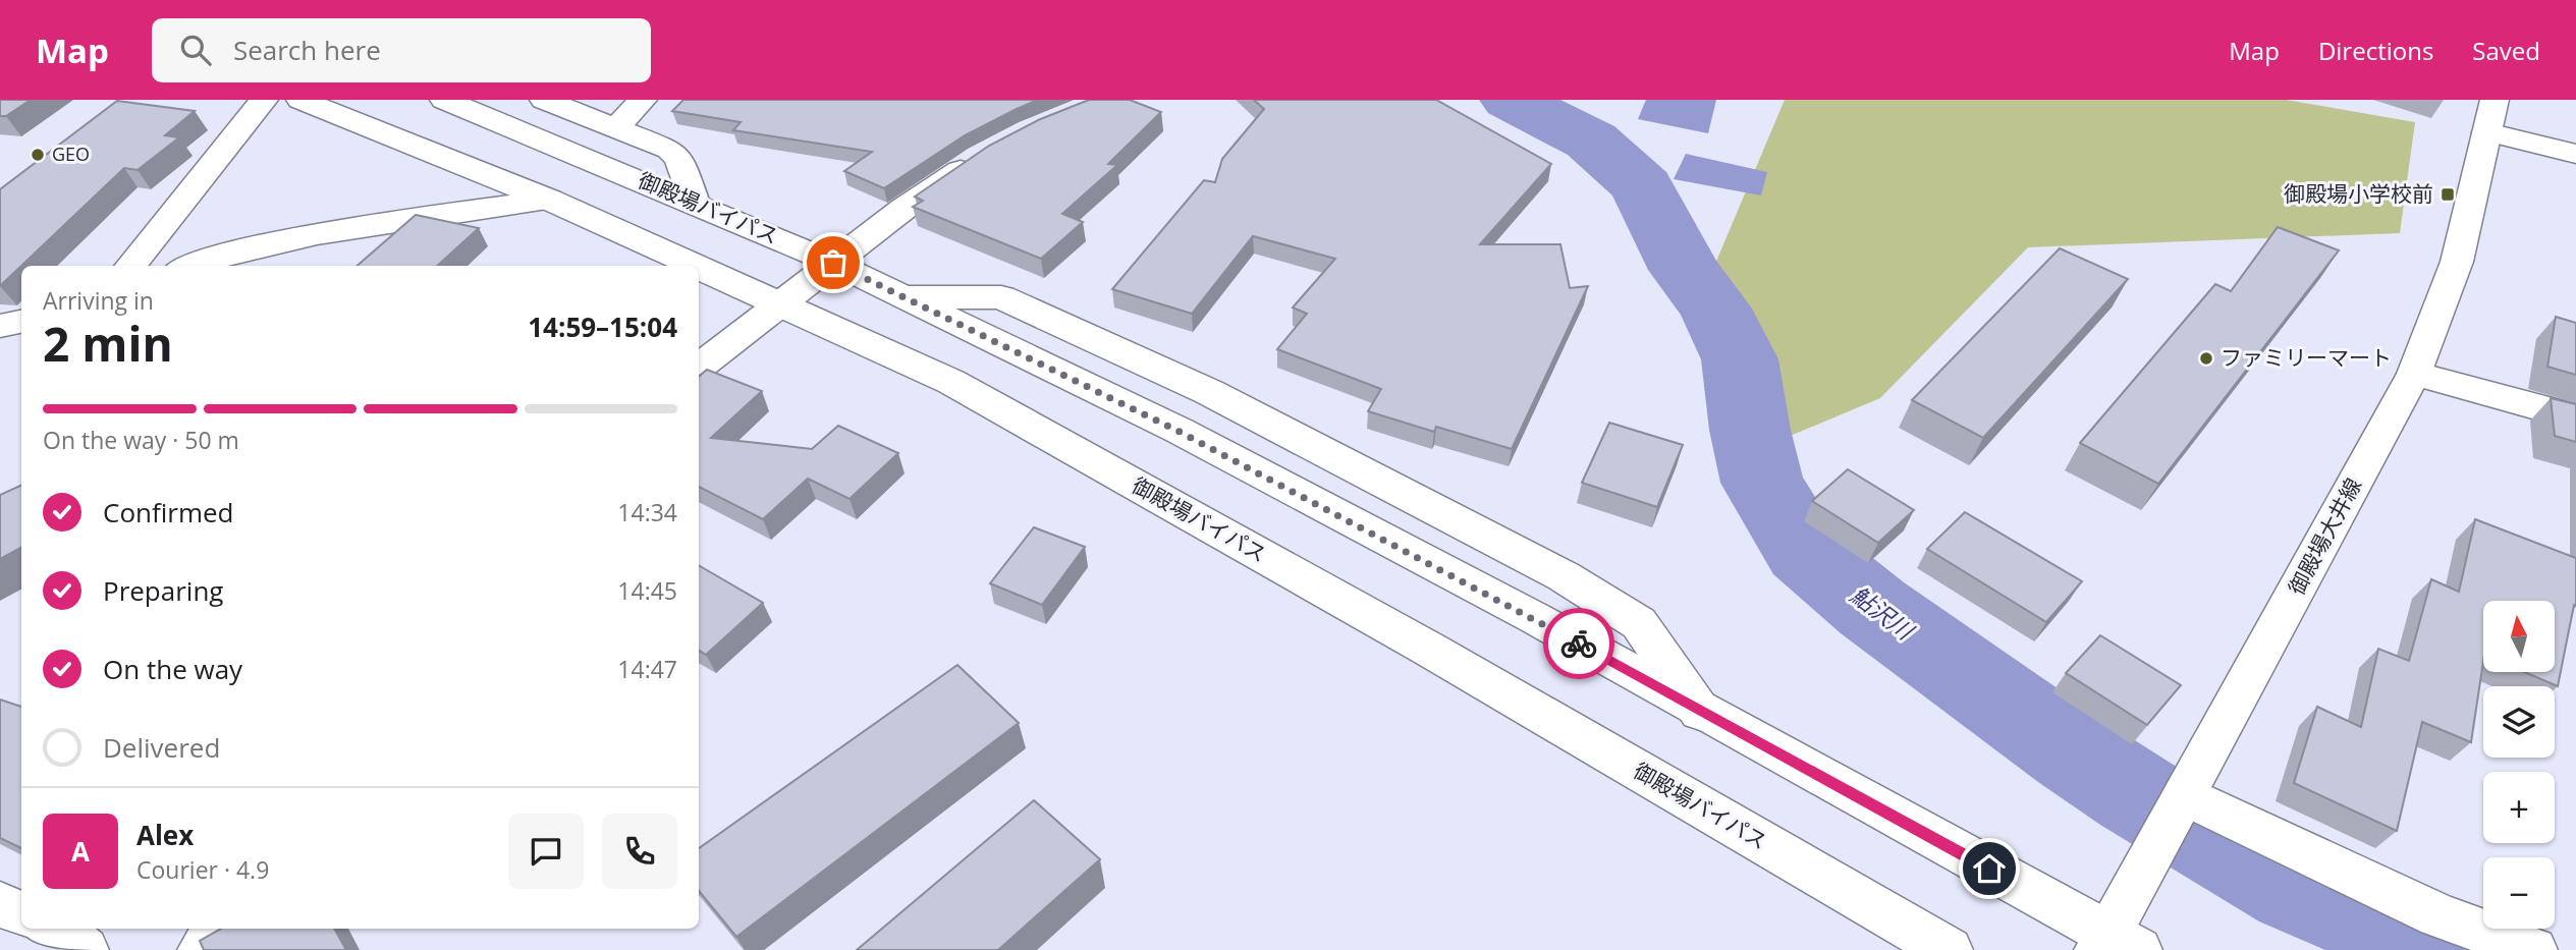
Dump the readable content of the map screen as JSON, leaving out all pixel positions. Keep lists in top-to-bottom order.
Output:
{
  "streets": {
    "main road": ["御殿場バイパス", "御殿場大井線"]
  },
  "crossings": [
    ["御殿場バイパス", "御殿場大井線"]
  ],
  "water": ["鮎沢川"],
  "places": {
    "other": ["GEO", "ファミリーマート"],
    "transit": ["御殿場小学校前"]
  },
  "north": "top",
  "page": {
    "header": "Map",
    "search": "Search here",
    "nav": ["Map", "Directions", "Saved"],
    "heading": ["2 min", "Arriving in", "14:59–15:04"],
    "panel": ["Alex", "Courier · 4.9"],
    "bar": "On the way · 50 m",
    "list": [
      ["Confirmed", "14:34"],
      ["Preparing", "14:45"],
      ["On the way", "14:47"],
      "Delivered"
    ],
    "map_buttons": ["+", "−"],
    "round": "A"
  }
}
